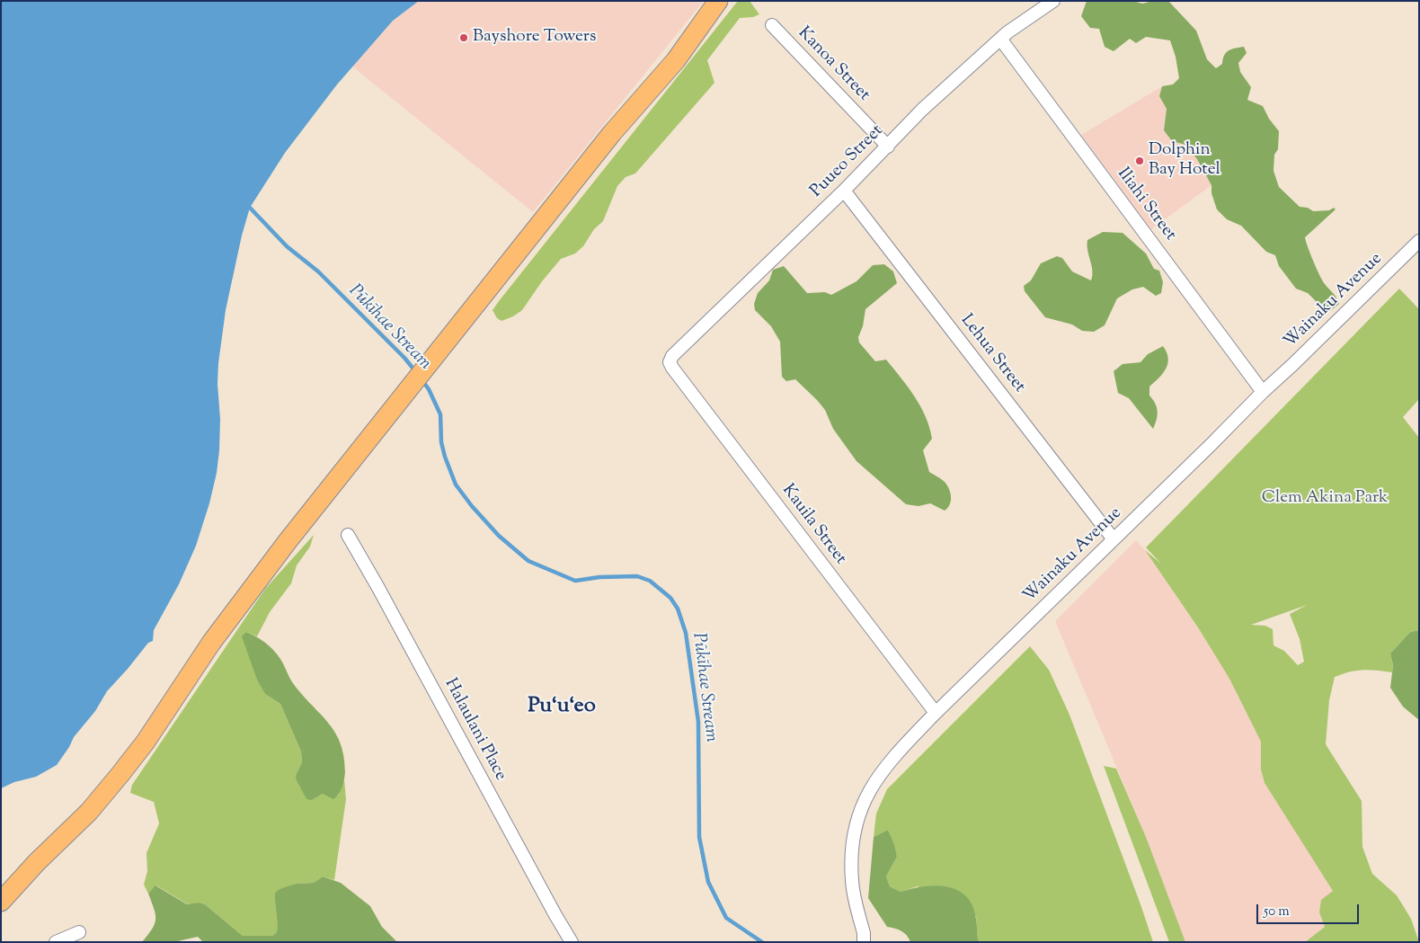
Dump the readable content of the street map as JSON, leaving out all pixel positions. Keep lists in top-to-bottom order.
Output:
{
  "streets": {
    "street": [
      "Kanoa Street",
      "Puueo Street",
      "Iliahi Street",
      "Wainaku Avenue",
      "Lehua Street",
      "Kauila Street",
      "Halaulani Place"
    ]
  },
  "crossings": [
    ["Kanoa Street", "Puueo Street"],
    ["Puueo Street", "Iliahi Street"],
    ["Puueo Street", "Lehua Street"],
    ["Puueo Street", "Kauila Street"],
    ["Iliahi Street", "Wainaku Avenue"],
    ["Wainaku Avenue", "Lehua Street"],
    ["Wainaku Avenue", "Kauila Street"]
  ],
  "districts": ["Pu‘u‘eo"],
  "water": ["Pūkīhae Stream"],
  "parks": ["Clem Akina Park"],
  "places": ["Bayshore Towers", "Dolphin Bay Hotel"],
  "scale_bar": "50 m"
}
